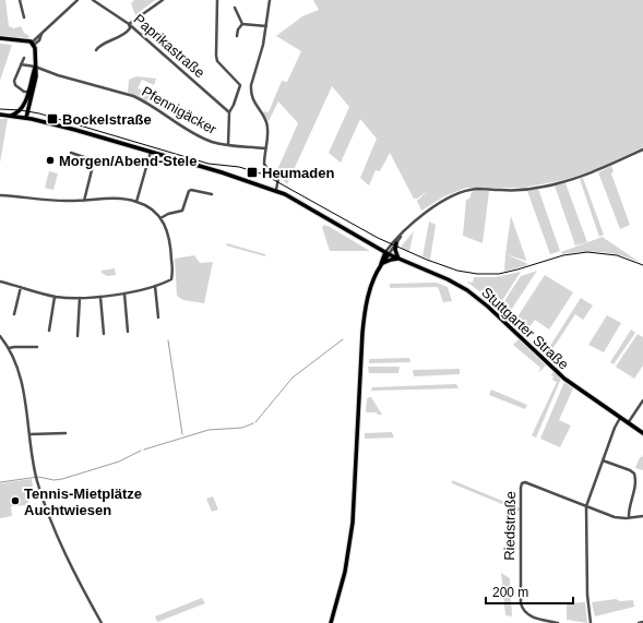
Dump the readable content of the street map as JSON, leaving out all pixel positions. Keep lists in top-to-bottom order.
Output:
{
  "streets": {
    "main road": ["Stuttgarter Straße"],
    "street": ["Paprikastraße", "Pfennigäcker", "Riedstraße"]
  },
  "places": {
    "transit": ["Bockelstraße", "Heumaden"],
    "other": ["Morgen/Abend-Stele", "Tennis-Mietplätze Auchtwiesen"]
  },
  "scale_bar": "200 m"
}
